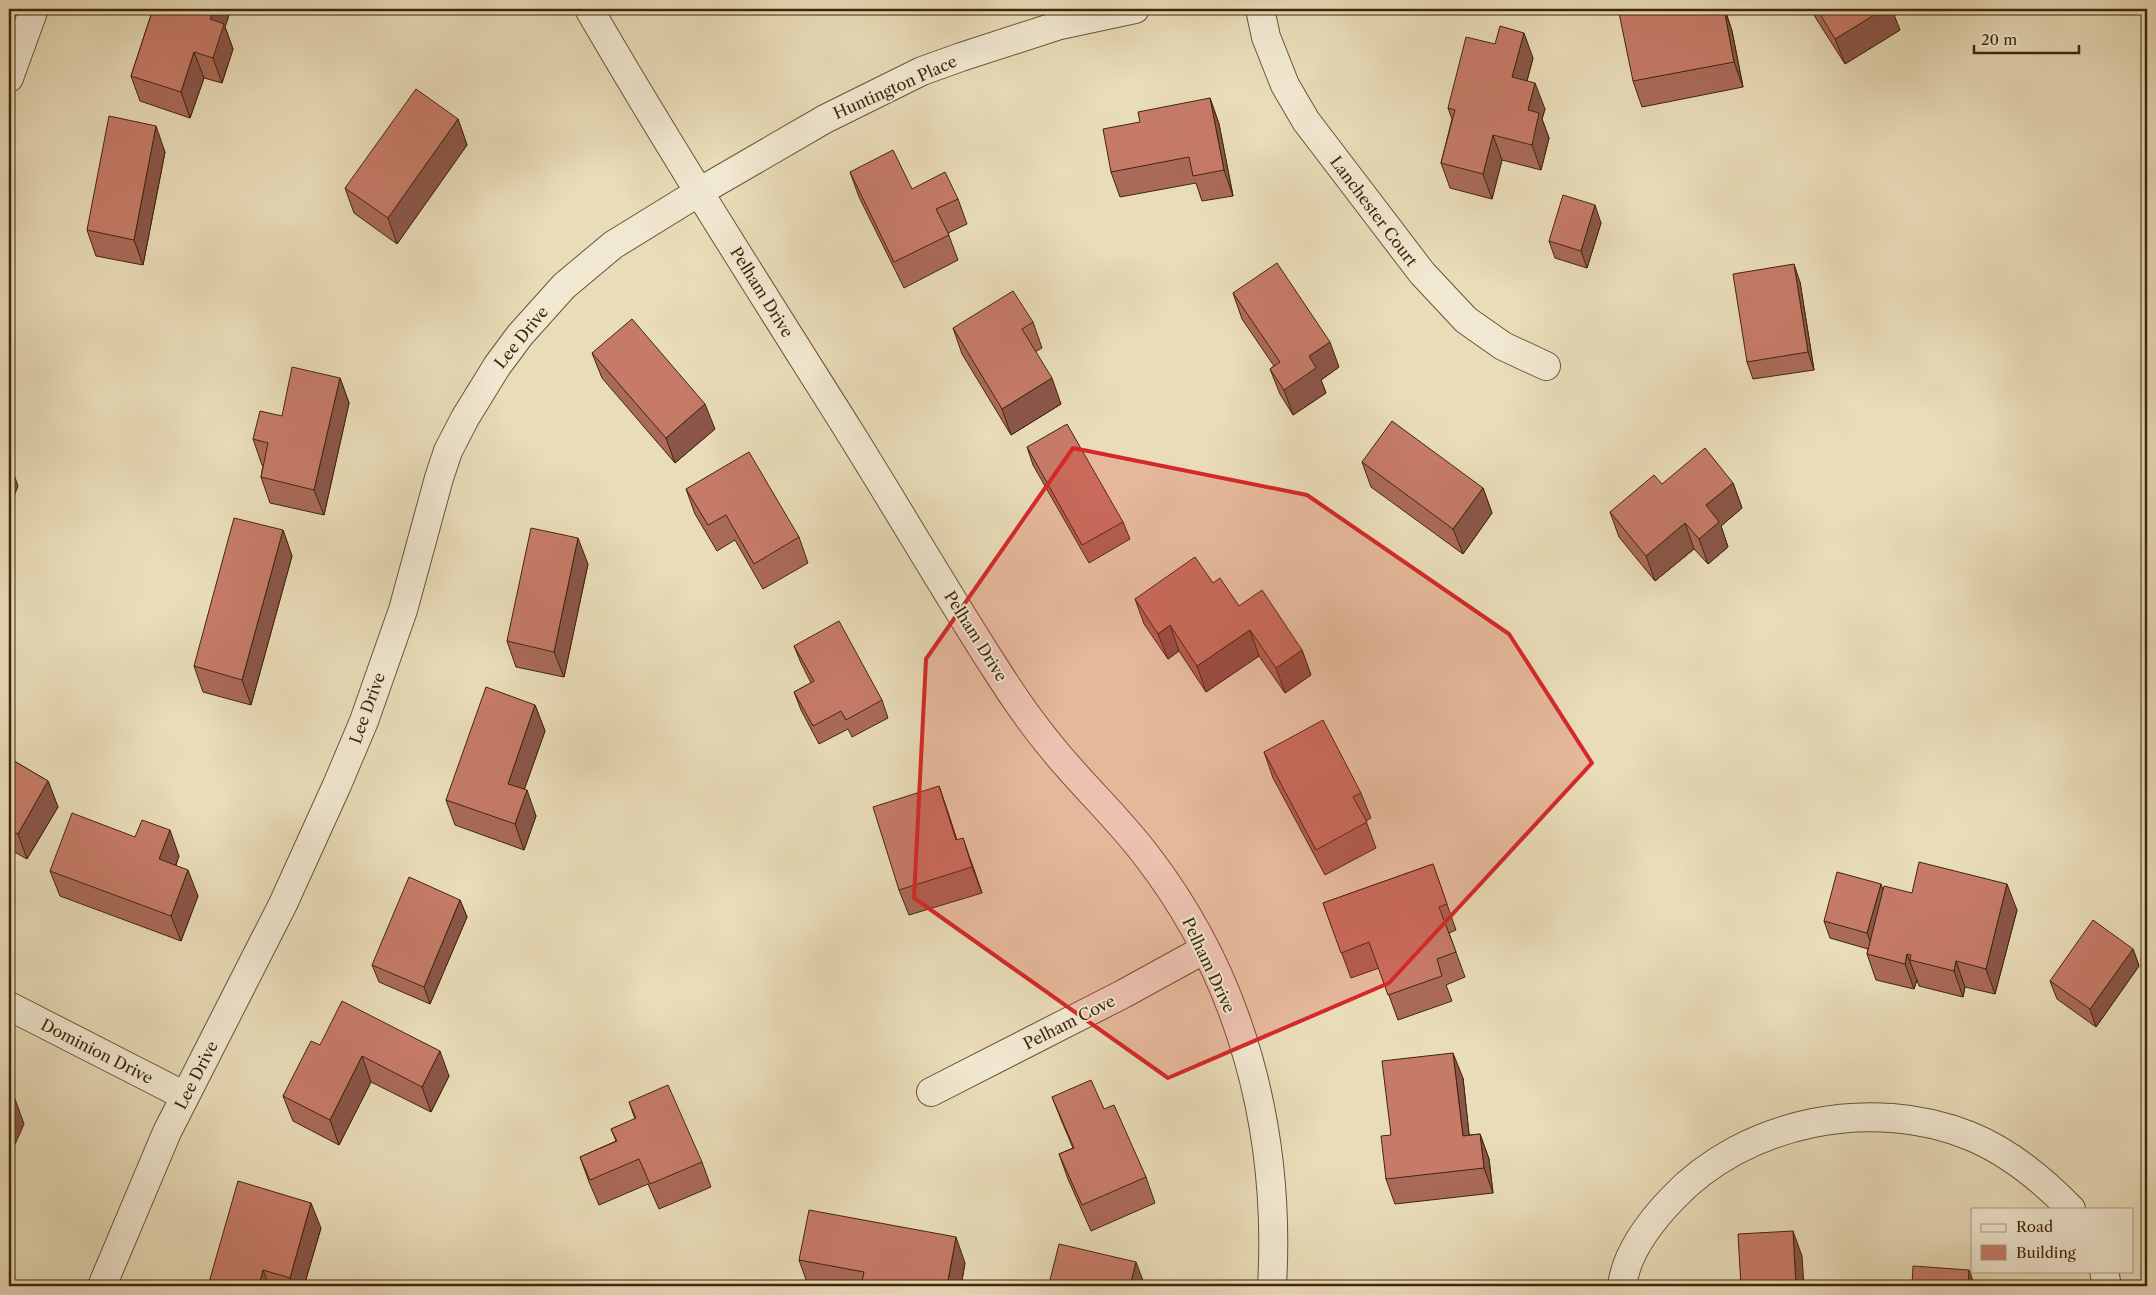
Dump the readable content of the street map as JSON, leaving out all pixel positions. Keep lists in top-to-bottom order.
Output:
{
  "streets": {
    "street": [
      "Huntington Place",
      "Lanchester Court",
      "Pelham Drive",
      "Lee Drive",
      "Pelham Cove",
      "Dominion Drive"
    ]
  },
  "crossings": [
    ["Huntington Place", "Pelham Drive"],
    ["Huntington Place", "Lee Drive"],
    ["Pelham Drive", "Lee Drive"],
    ["Pelham Drive", "Pelham Cove"],
    ["Lee Drive", "Dominion Drive"]
  ],
  "legend": ["Road", "Building"],
  "scale_bar": "20 m"
}
